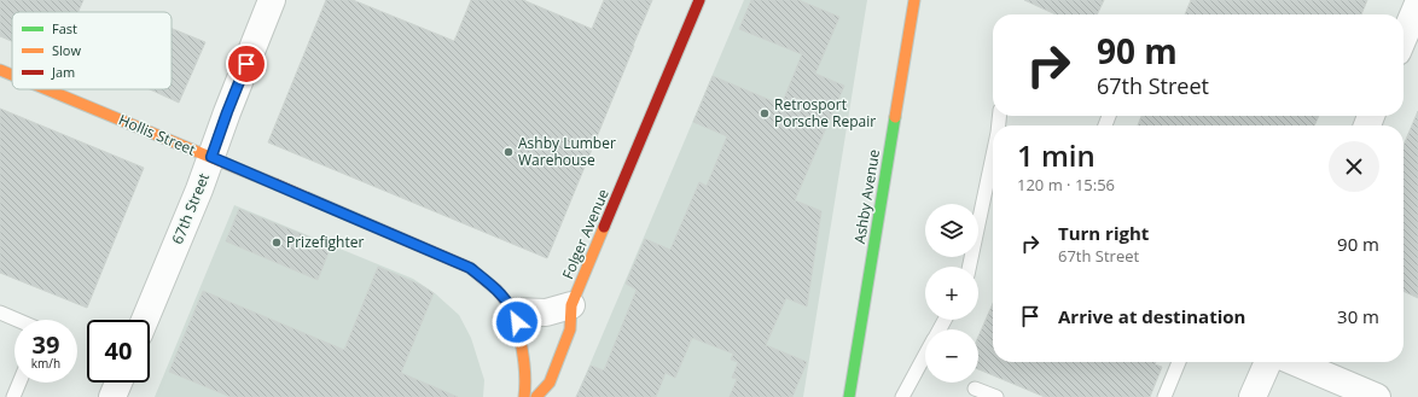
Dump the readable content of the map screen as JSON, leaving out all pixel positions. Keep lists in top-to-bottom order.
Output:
{
  "streets": {
    "street": [
      "Hollis Street",
      "Ashby Avenue",
      "67th Street",
      "Folger Avenue"
    ]
  },
  "crossings": [
    ["Hollis Street", "67th Street"]
  ],
  "places": ["Retrosport Porsche Repair", "Ashby Lumber Warehouse", "Prizefighter"],
  "legend": ["Fast", "Slow", "Jam"],
  "page": {
    "turn": ["90 m", "67th Street"],
    "heading": ["1 min", "120 m · 15:56"],
    "map_buttons": ["+", "−"],
    "list": [
      {
        "name": "Turn right",
        "note": "67th Street",
        "value": "90 m"
      },
      {
        "name": "Arrive at destination",
        "value": "30 m"
      }
    ],
    "speed": "39 km/h",
    "limit": "40"
  }
}
